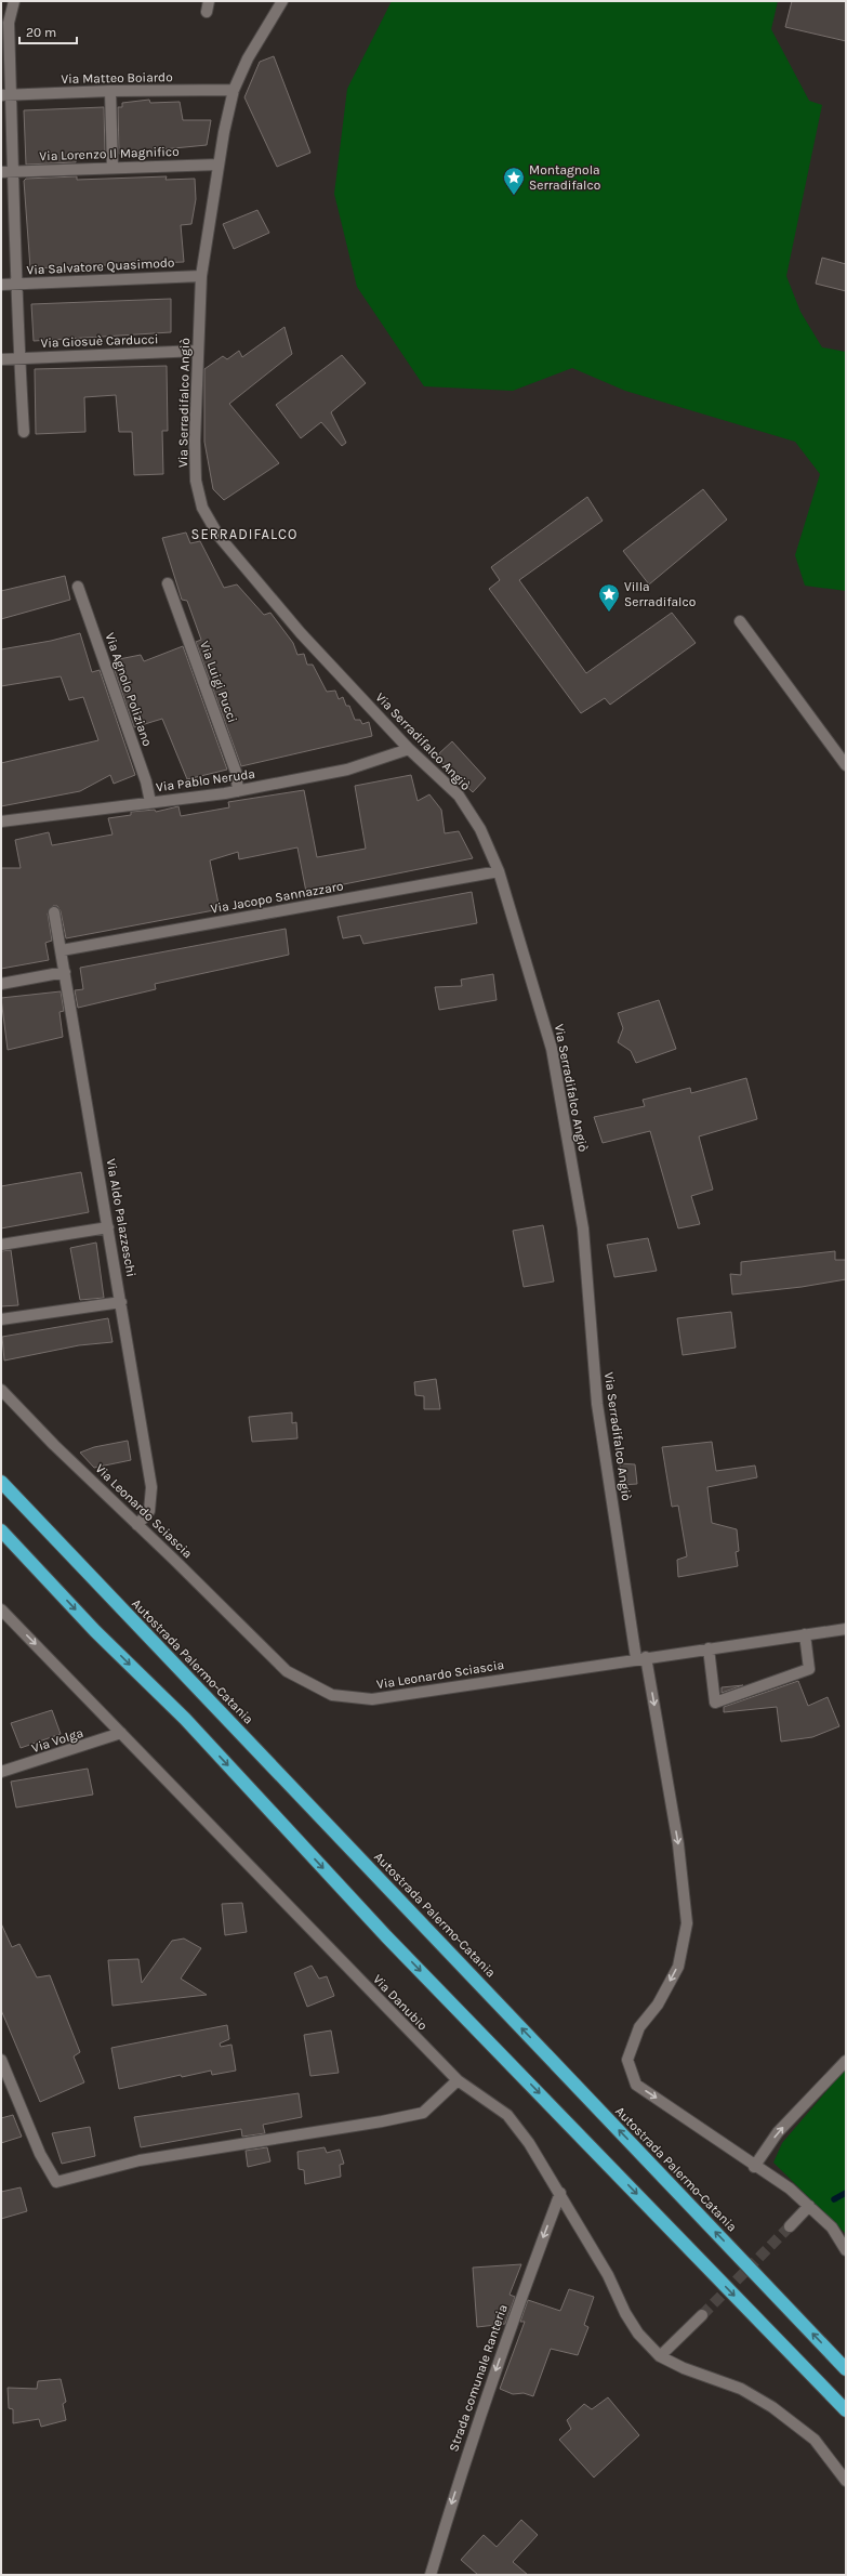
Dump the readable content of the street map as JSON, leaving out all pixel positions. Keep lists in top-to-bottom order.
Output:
{
  "streets": {
    "highway": ["Autostrada Palermo-Catania"],
    "street": [
      "Via Matteo Boiardo",
      "Via Lorenzo Il Magnifico",
      "Via Salvatore Quasimodo",
      "Via Giosuè Carducci",
      "Via Serradifalco Angiò",
      "Via Luigi Pucci",
      "Via Agnolo Poliziano",
      "Via Pablo Neruda",
      "Via Jacopo Sannazzaro",
      "Via Aldo Palazzeschi",
      "Via Leonardo Sciascia",
      "Via Volga",
      "Via Danubio",
      "Strada comunale Ranteria"
    ]
  },
  "crossings": [
    ["Via Matteo Boiardo", "Via Serradifalco Angiò"],
    ["Via Lorenzo Il Magnifico", "Via Serradifalco Angiò"],
    ["Via Salvatore Quasimodo", "Via Serradifalco Angiò"],
    ["Via Giosuè Carducci", "Via Serradifalco Angiò"],
    ["Via Serradifalco Angiò", "Via Pablo Neruda"],
    ["Via Serradifalco Angiò", "Via Jacopo Sannazzaro"],
    ["Via Serradifalco Angiò", "Via Leonardo Sciascia"],
    ["Via Luigi Pucci", "Via Pablo Neruda"],
    ["Via Agnolo Poliziano", "Via Pablo Neruda"],
    ["Via Jacopo Sannazzaro", "Via Aldo Palazzeschi"],
    ["Via Aldo Palazzeschi", "Via Leonardo Sciascia"],
    ["Via Volga", "Via Danubio"],
    ["Via Danubio", "Strada comunale Ranteria"]
  ],
  "one_way": ["Strada comunale Ranteria"],
  "districts": ["SERRADIFALCO"],
  "places": {
    "place": ["Montagnola Serradifalco", "Villa Serradifalco"]
  },
  "scale_bar": "20 m"
}
